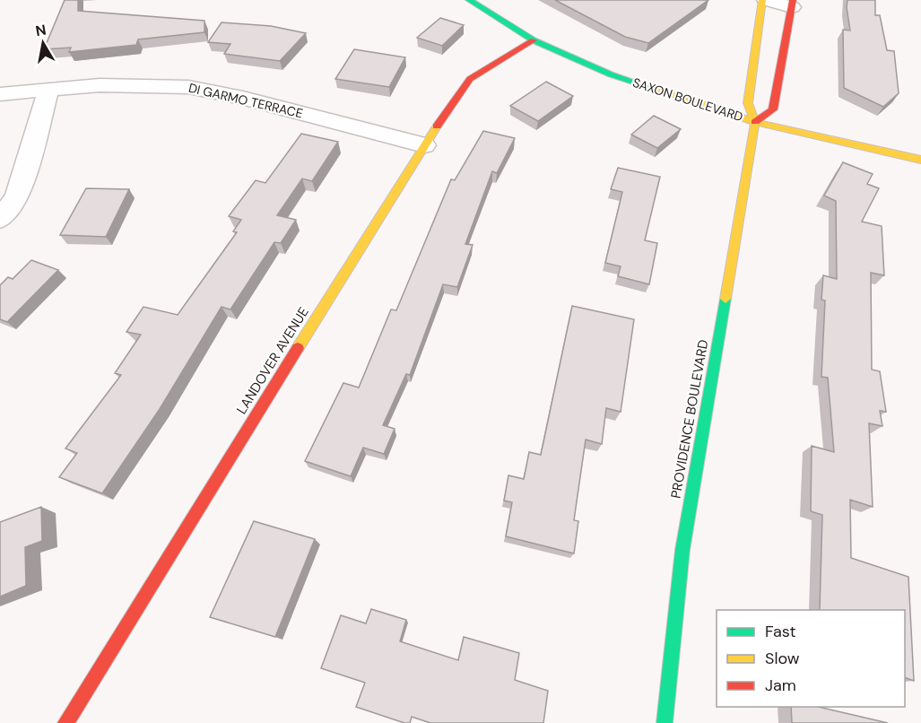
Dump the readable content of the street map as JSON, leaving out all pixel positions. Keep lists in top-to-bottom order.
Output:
{
  "streets": {
    "main road": ["SAXON BOULEVARD", "LANDOVER AVENUE", "PROVIDENCE BOULEVARD"],
    "street": ["DI GARMO TERRACE"]
  },
  "crossings": [
    ["SAXON BOULEVARD", "LANDOVER AVENUE"],
    ["SAXON BOULEVARD", "PROVIDENCE BOULEVARD"],
    ["DI GARMO TERRACE", "LANDOVER AVENUE"]
  ],
  "legend": ["Fast", "Slow", "Jam"],
  "north": "top"
}
